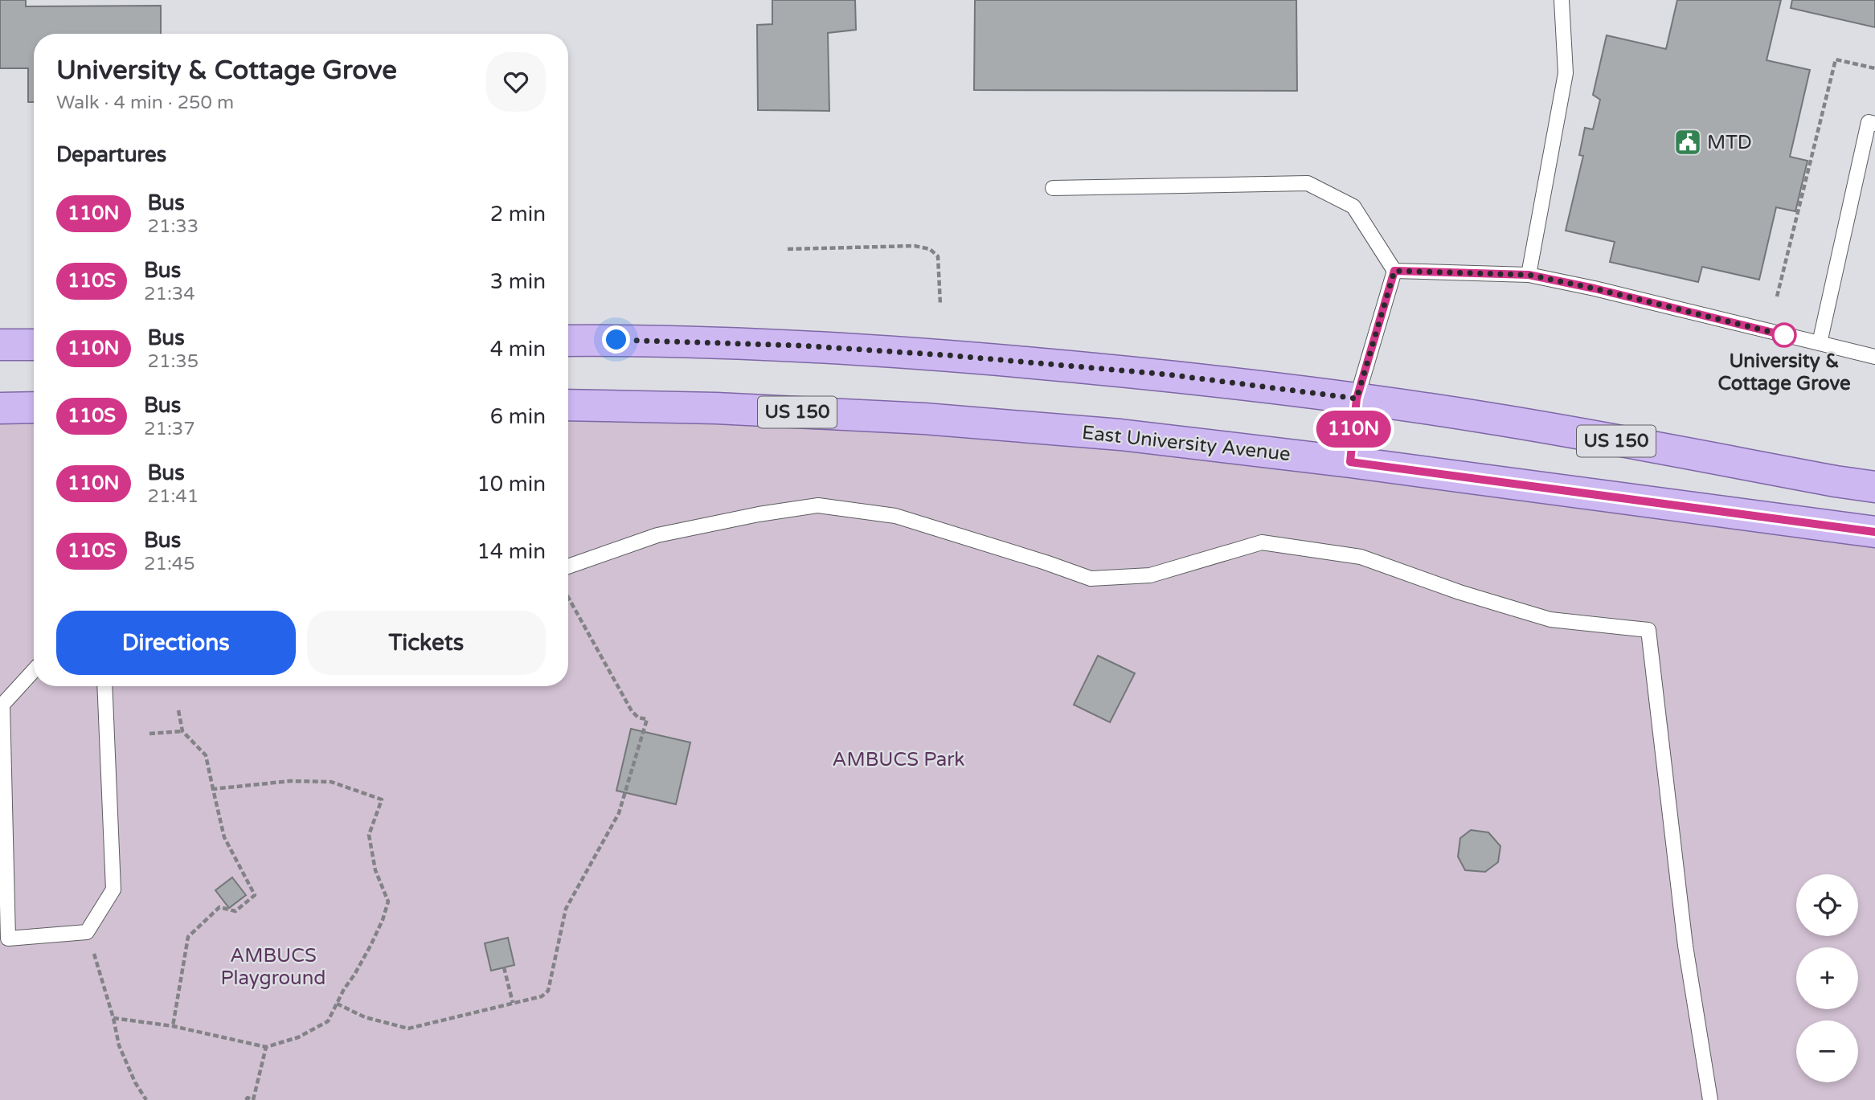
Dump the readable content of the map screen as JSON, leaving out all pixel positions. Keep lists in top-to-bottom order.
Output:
{
  "streets": {
    "main road": ["US 150", "East University Avenue"]
  },
  "parks": ["AMBUCS Park", "AMBUCS Playground"],
  "places": {
    "public building": ["MTD"],
    "other": ["University & Cottage Grove"]
  },
  "lines": ["bus line 110N"],
  "page": {
    "on_map": "110N",
    "heading": [
      ["University & Cottage Grove", "Walk · 4 min · 250 m"],
      "Departures"
    ],
    "list": [
      {
        "mark": "110N",
        "name": "Bus",
        "note": "21:33",
        "value": "2 min"
      },
      {
        "mark": "110S",
        "name": "Bus",
        "note": "21:34",
        "value": "3 min"
      },
      {
        "mark": "110N",
        "name": "Bus",
        "note": "21:35",
        "value": "4 min"
      },
      {
        "mark": "110S",
        "name": "Bus",
        "note": "21:37",
        "value": "6 min"
      },
      {
        "mark": "110N",
        "name": "Bus",
        "note": "21:41",
        "value": "10 min"
      },
      {
        "mark": "110S",
        "name": "Bus",
        "note": "21:45",
        "value": "14 min"
      }
    ],
    "buttons": ["Directions", "Tickets"],
    "map_buttons": ["+", "−"]
  }
}
